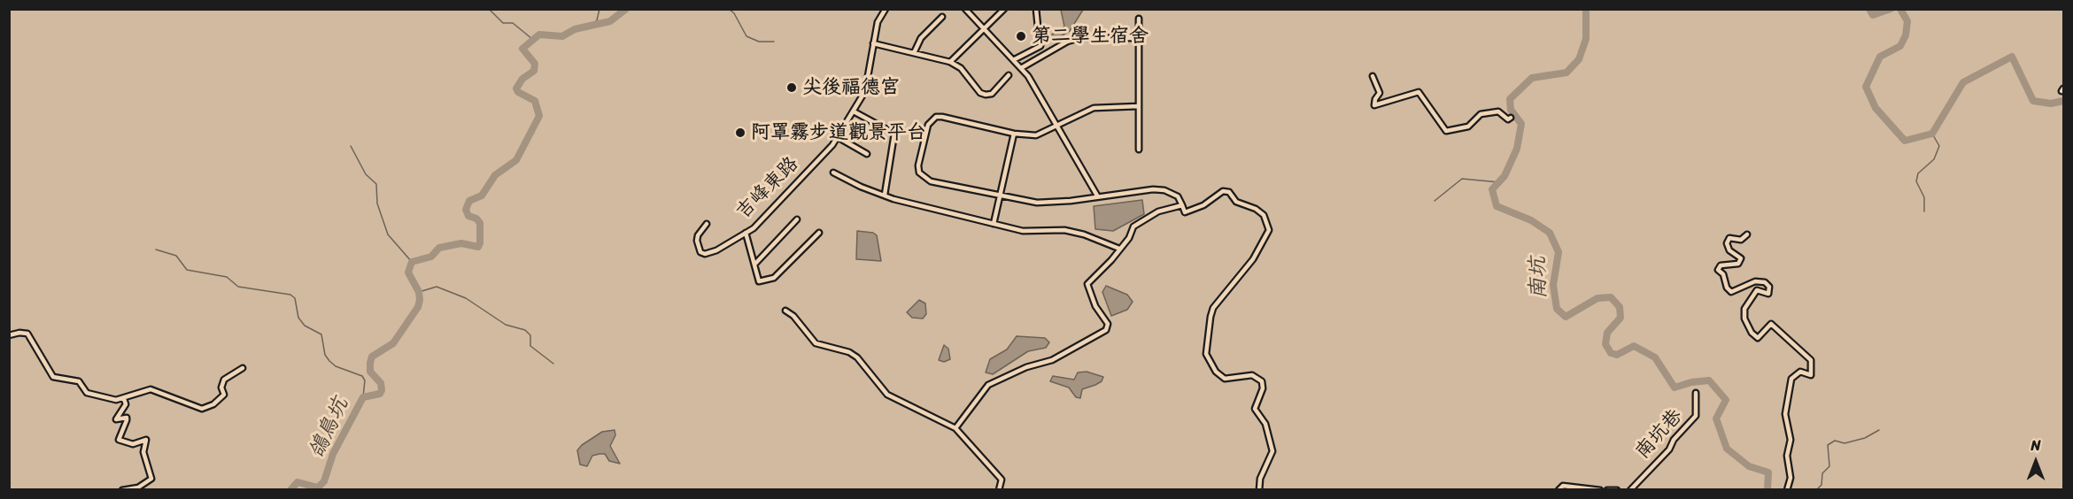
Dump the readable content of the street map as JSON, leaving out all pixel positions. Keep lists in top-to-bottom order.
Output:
{
  "streets": {
    "street": ["吉峰東路", "南坑巷"]
  },
  "water": ["南坑", "鴿鳥坑"],
  "places": ["第二學生宿舍", "尖後福德宮", "阿罩霧步道觀景平台"],
  "north": "top"
}
